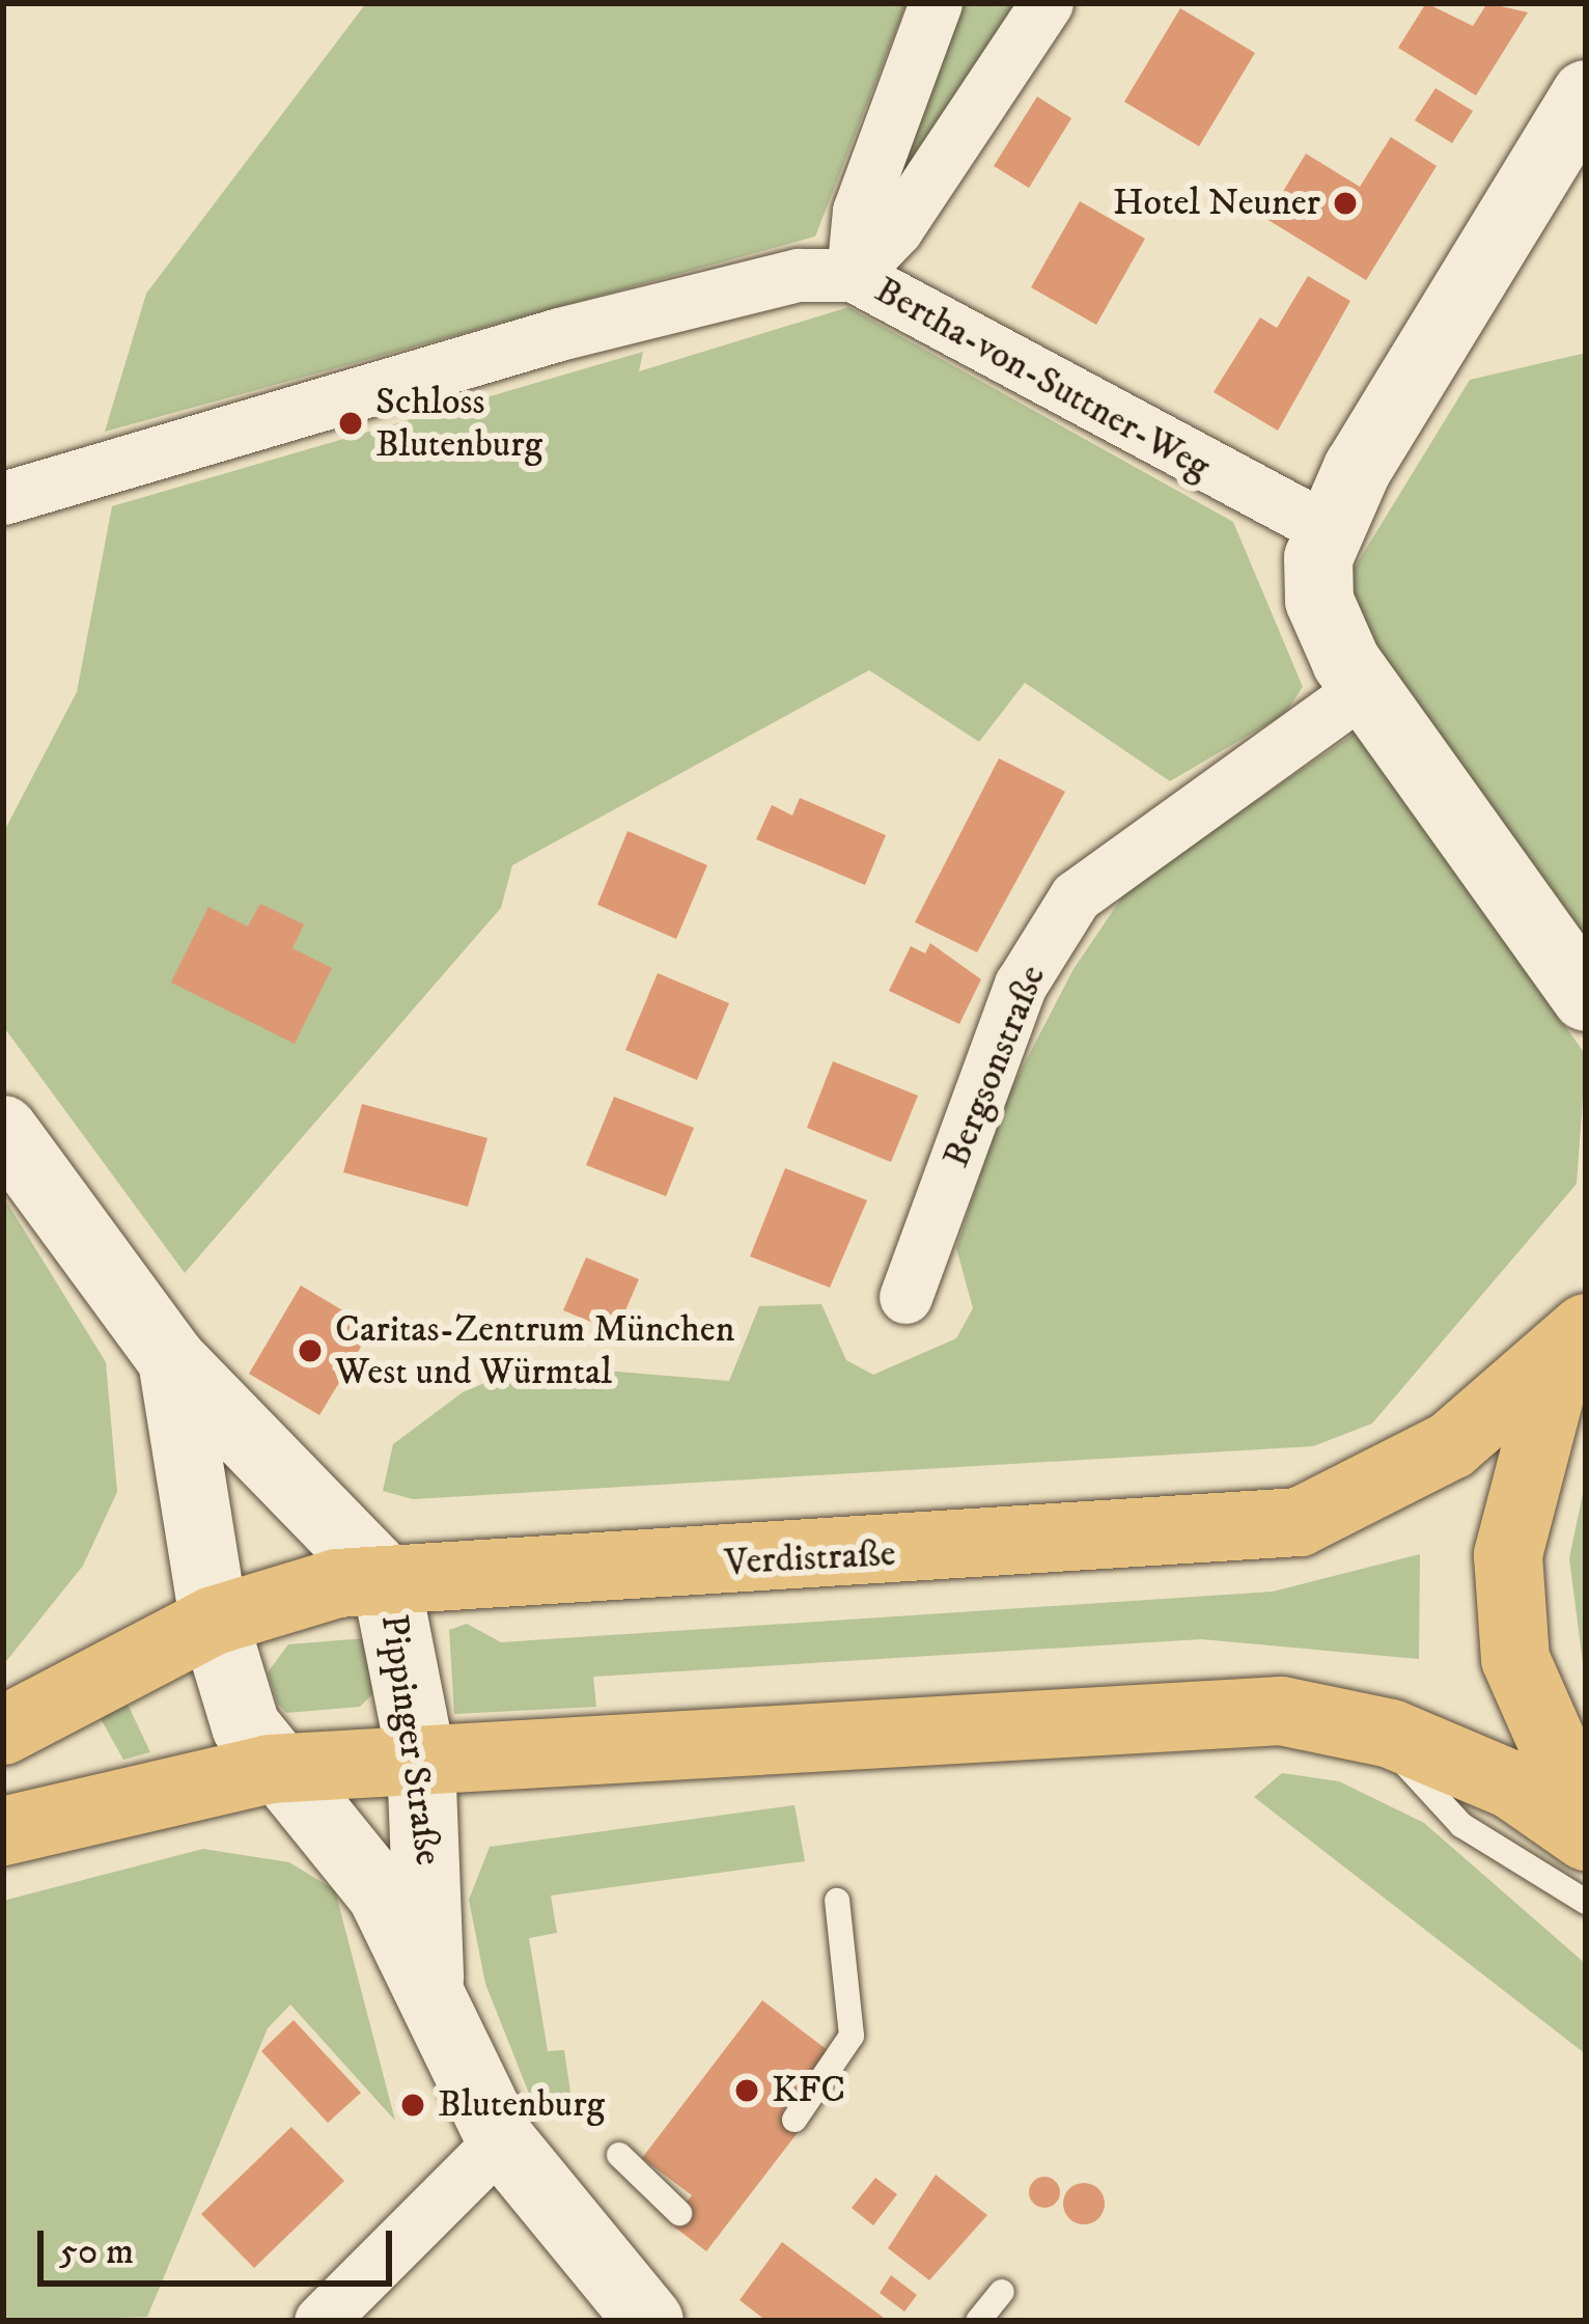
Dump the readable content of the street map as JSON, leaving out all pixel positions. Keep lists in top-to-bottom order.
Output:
{
  "streets": {
    "main road": ["Verdistraße", "Pippinger Straße"],
    "street": ["Bertha-von-Suttner-Weg", "Bergsonstraße"]
  },
  "crossings": [
    ["Verdistraße", "Pippinger Straße"]
  ],
  "places": [
    "Hotel Neuner",
    "Schloss Blutenburg",
    "Caritas-Zentrum München West und Würmtal",
    "KFC",
    "Blutenburg"
  ],
  "scale_bar": "50 m"
}
